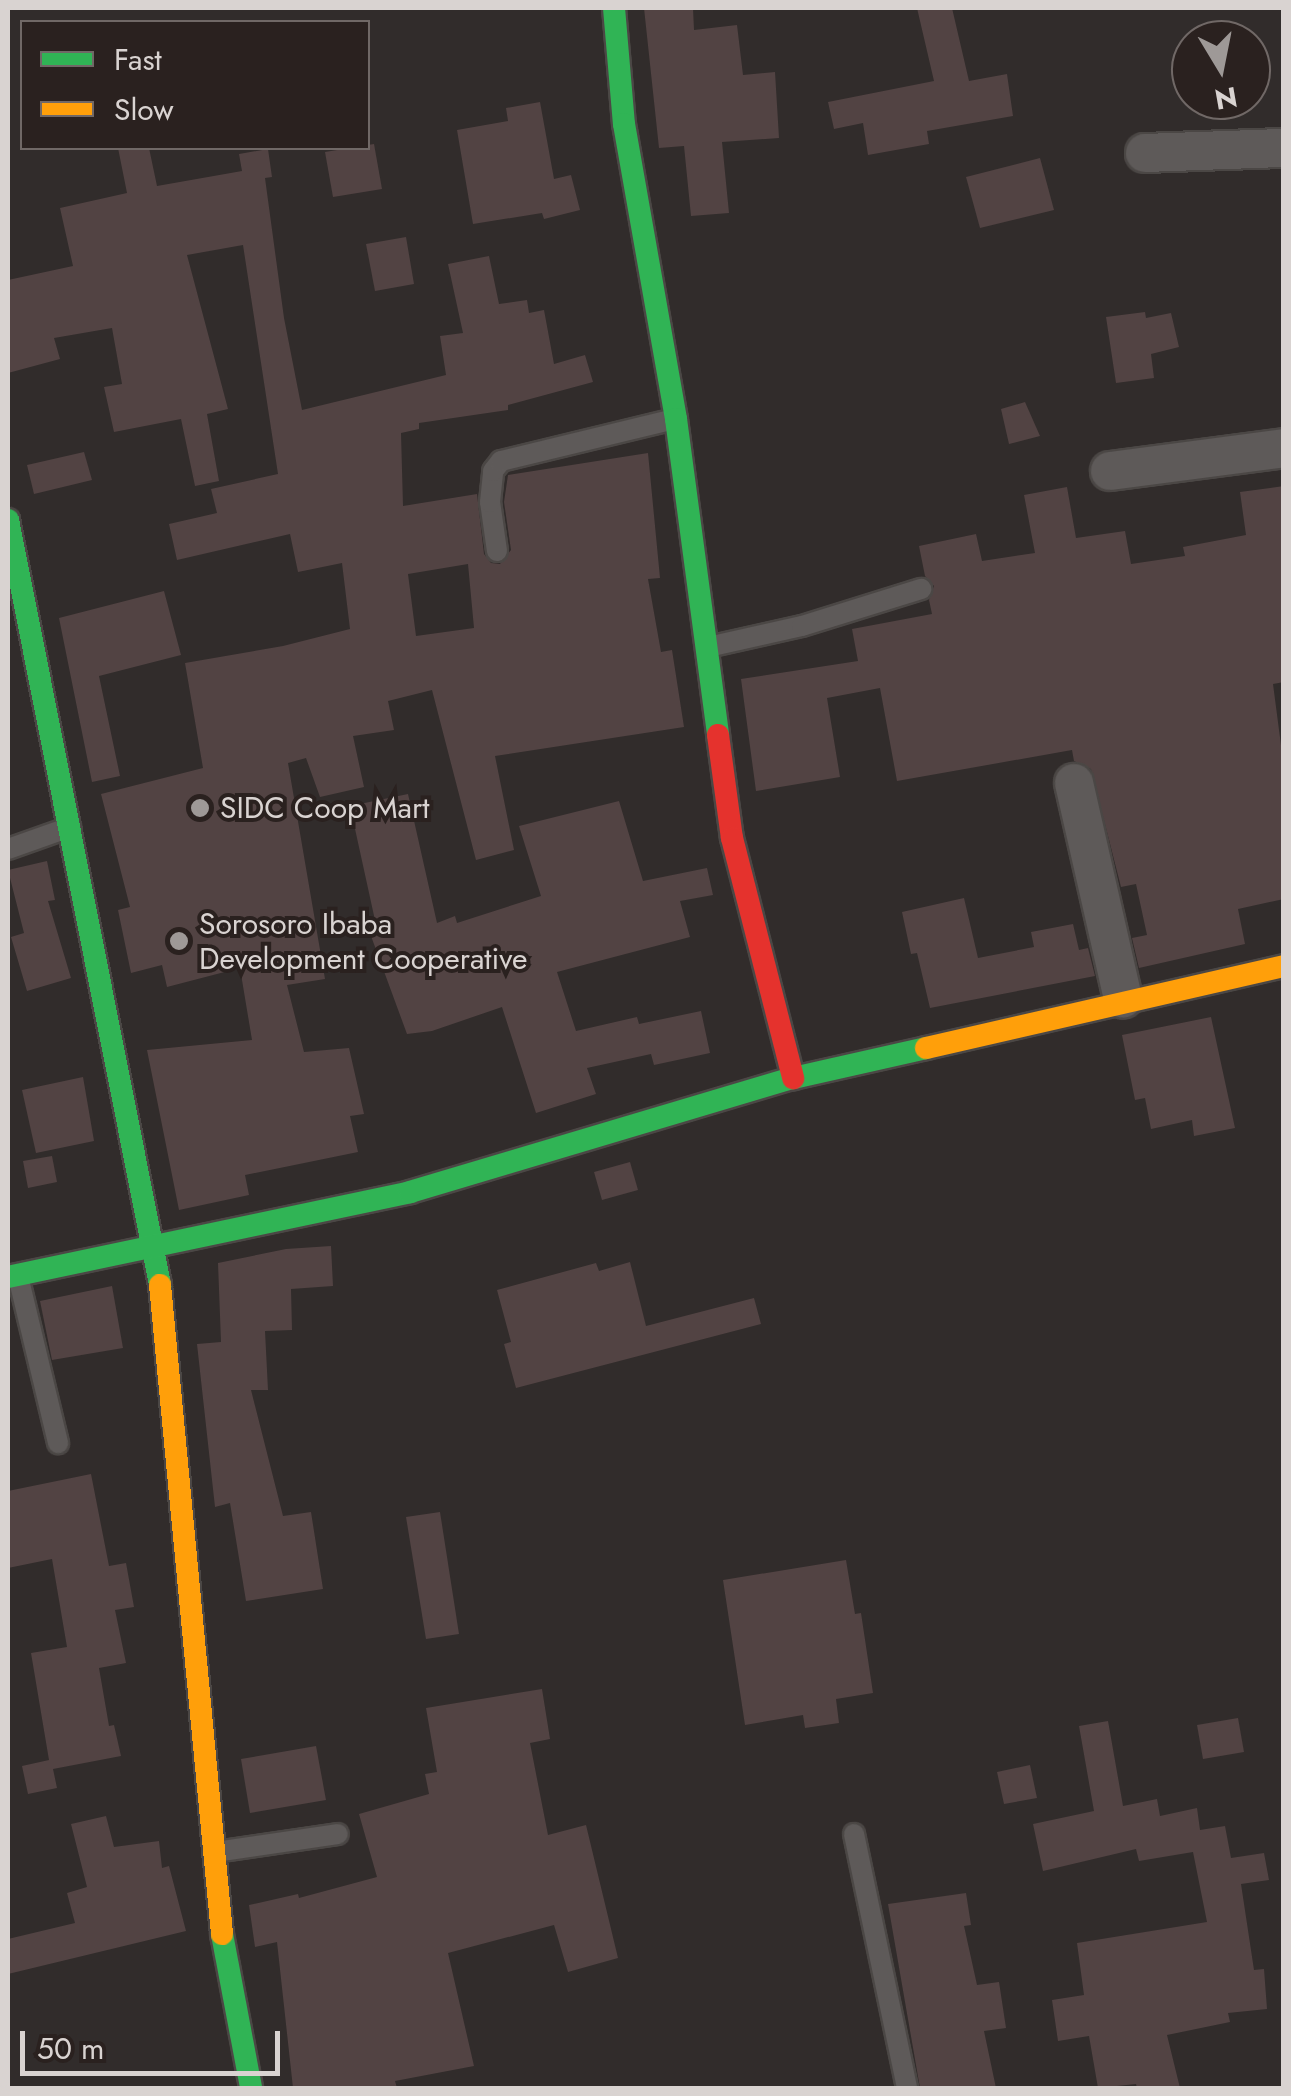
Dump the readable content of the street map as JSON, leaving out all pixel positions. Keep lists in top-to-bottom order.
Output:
{
  "places": ["SIDC Coop Mart", "Sorosoro Ibaba Development Cooperative"],
  "legend": ["Fast", "Slow"],
  "scale_bar": "50 m",
  "north": "bottom"
}
